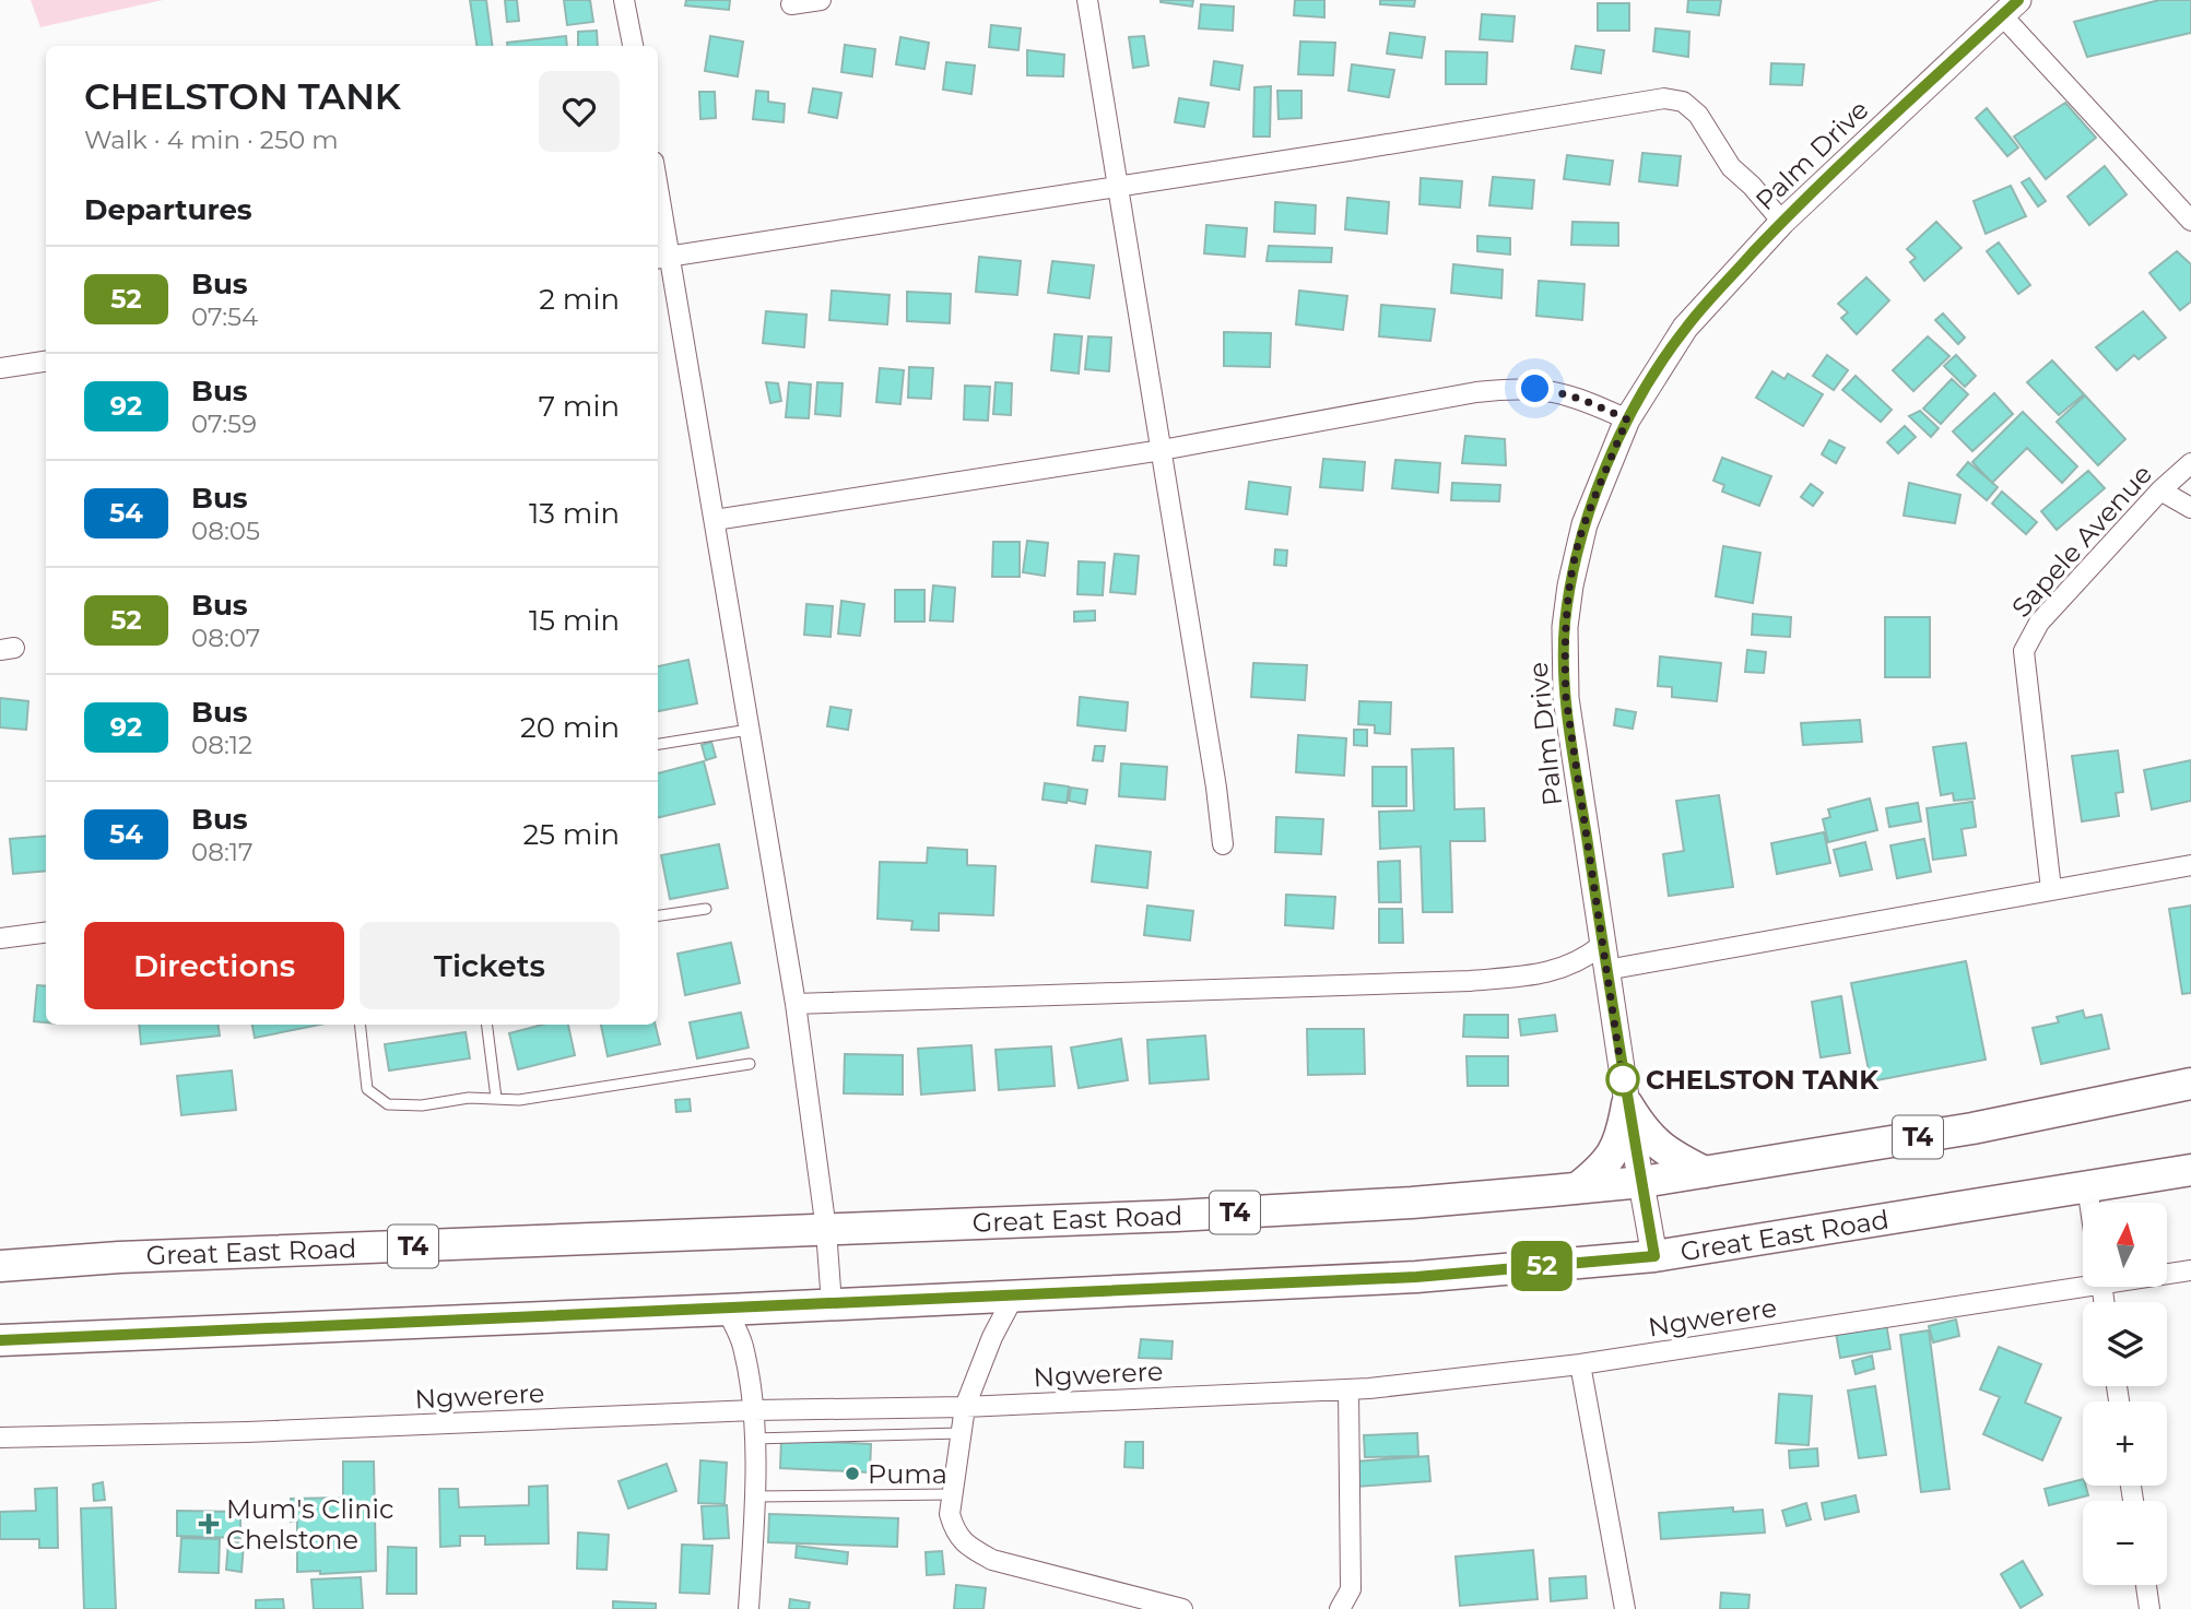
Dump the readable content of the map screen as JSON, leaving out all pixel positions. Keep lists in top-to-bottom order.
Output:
{
  "streets": {
    "main road": ["T4", "Great East Road"],
    "street": ["Palm Drive", "Sapele Avenue", "Ngwerere"]
  },
  "crossings": [
    ["Palm Drive", "Great East Road"]
  ],
  "places": {
    "other": ["CHELSTON TANK", "Puma"],
    "health": ["Mum's Clinic Chelstone"]
  },
  "lines": ["bus line 52"],
  "north": "top",
  "page": {
    "on_map": "52",
    "heading": [
      ["CHELSTON TANK", "Walk · 4 min · 250 m"],
      "Departures"
    ],
    "list": [
      {
        "mark": "52",
        "name": "Bus",
        "note": "07:54",
        "value": "2 min"
      },
      {
        "mark": "92",
        "name": "Bus",
        "note": "07:59",
        "value": "7 min"
      },
      {
        "mark": "54",
        "name": "Bus",
        "note": "08:05",
        "value": "13 min"
      },
      {
        "mark": "52",
        "name": "Bus",
        "note": "08:07",
        "value": "15 min"
      },
      {
        "mark": "92",
        "name": "Bus",
        "note": "08:12",
        "value": "20 min"
      },
      {
        "mark": "54",
        "name": "Bus",
        "note": "08:17",
        "value": "25 min"
      }
    ],
    "buttons": ["Directions", "Tickets"],
    "map_buttons": ["+", "−"]
  }
}
